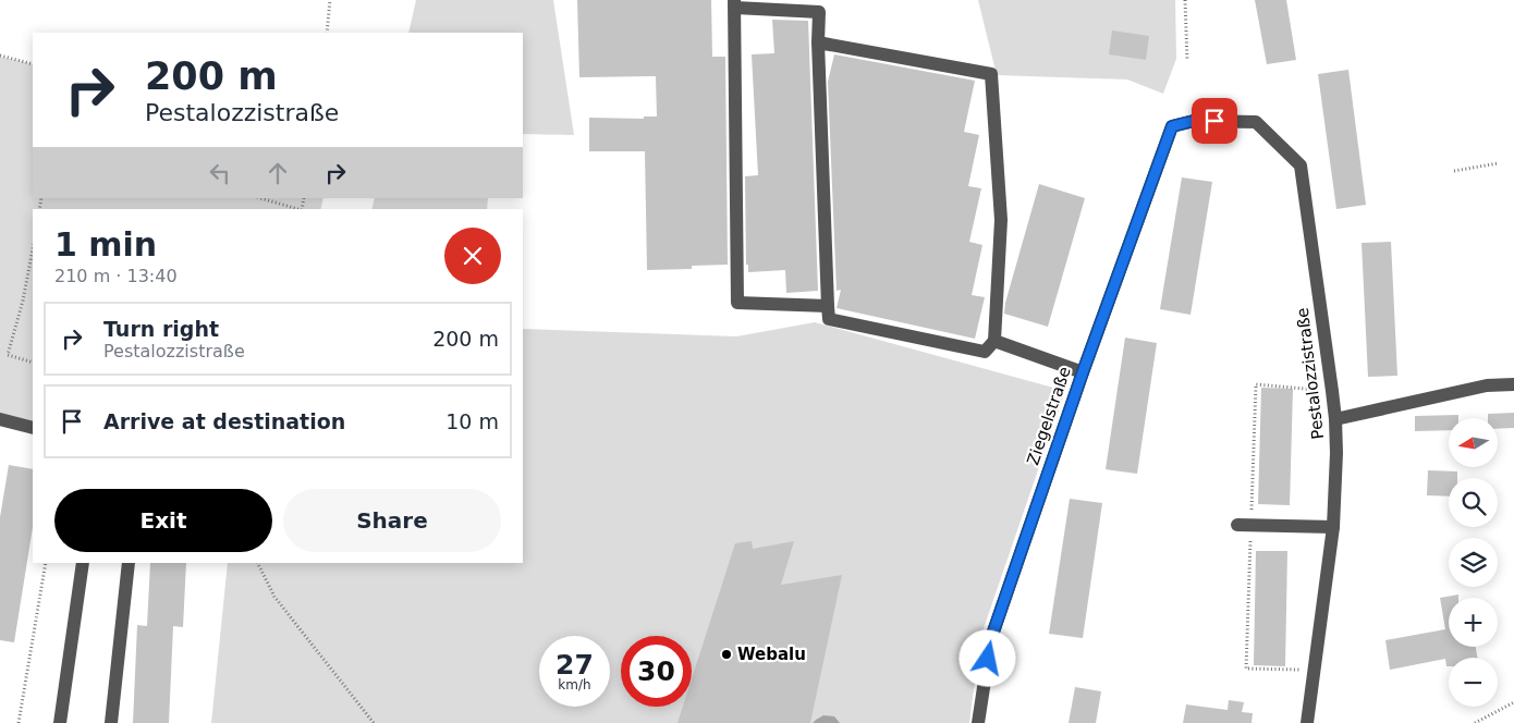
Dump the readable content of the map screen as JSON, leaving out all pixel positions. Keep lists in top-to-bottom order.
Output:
{
  "streets": {
    "street": ["Pestalozzistraße", "Ziegelstraße"]
  },
  "crossings": [
    ["Pestalozzistraße", "Ziegelstraße"]
  ],
  "places": ["Webalu"],
  "north": "left",
  "page": {
    "turn": ["200 m", "Pestalozzistraße"],
    "heading": ["1 min", "210 m · 13:40"],
    "list": [
      {
        "name": "Turn right",
        "note": "Pestalozzistraße",
        "value": "200 m"
      },
      {
        "name": "Arrive at destination",
        "value": "10 m"
      }
    ],
    "map_buttons": ["+", "−"],
    "buttons": ["Exit", "Share"],
    "speed": "27 km/h",
    "limit": "30"
  }
}
